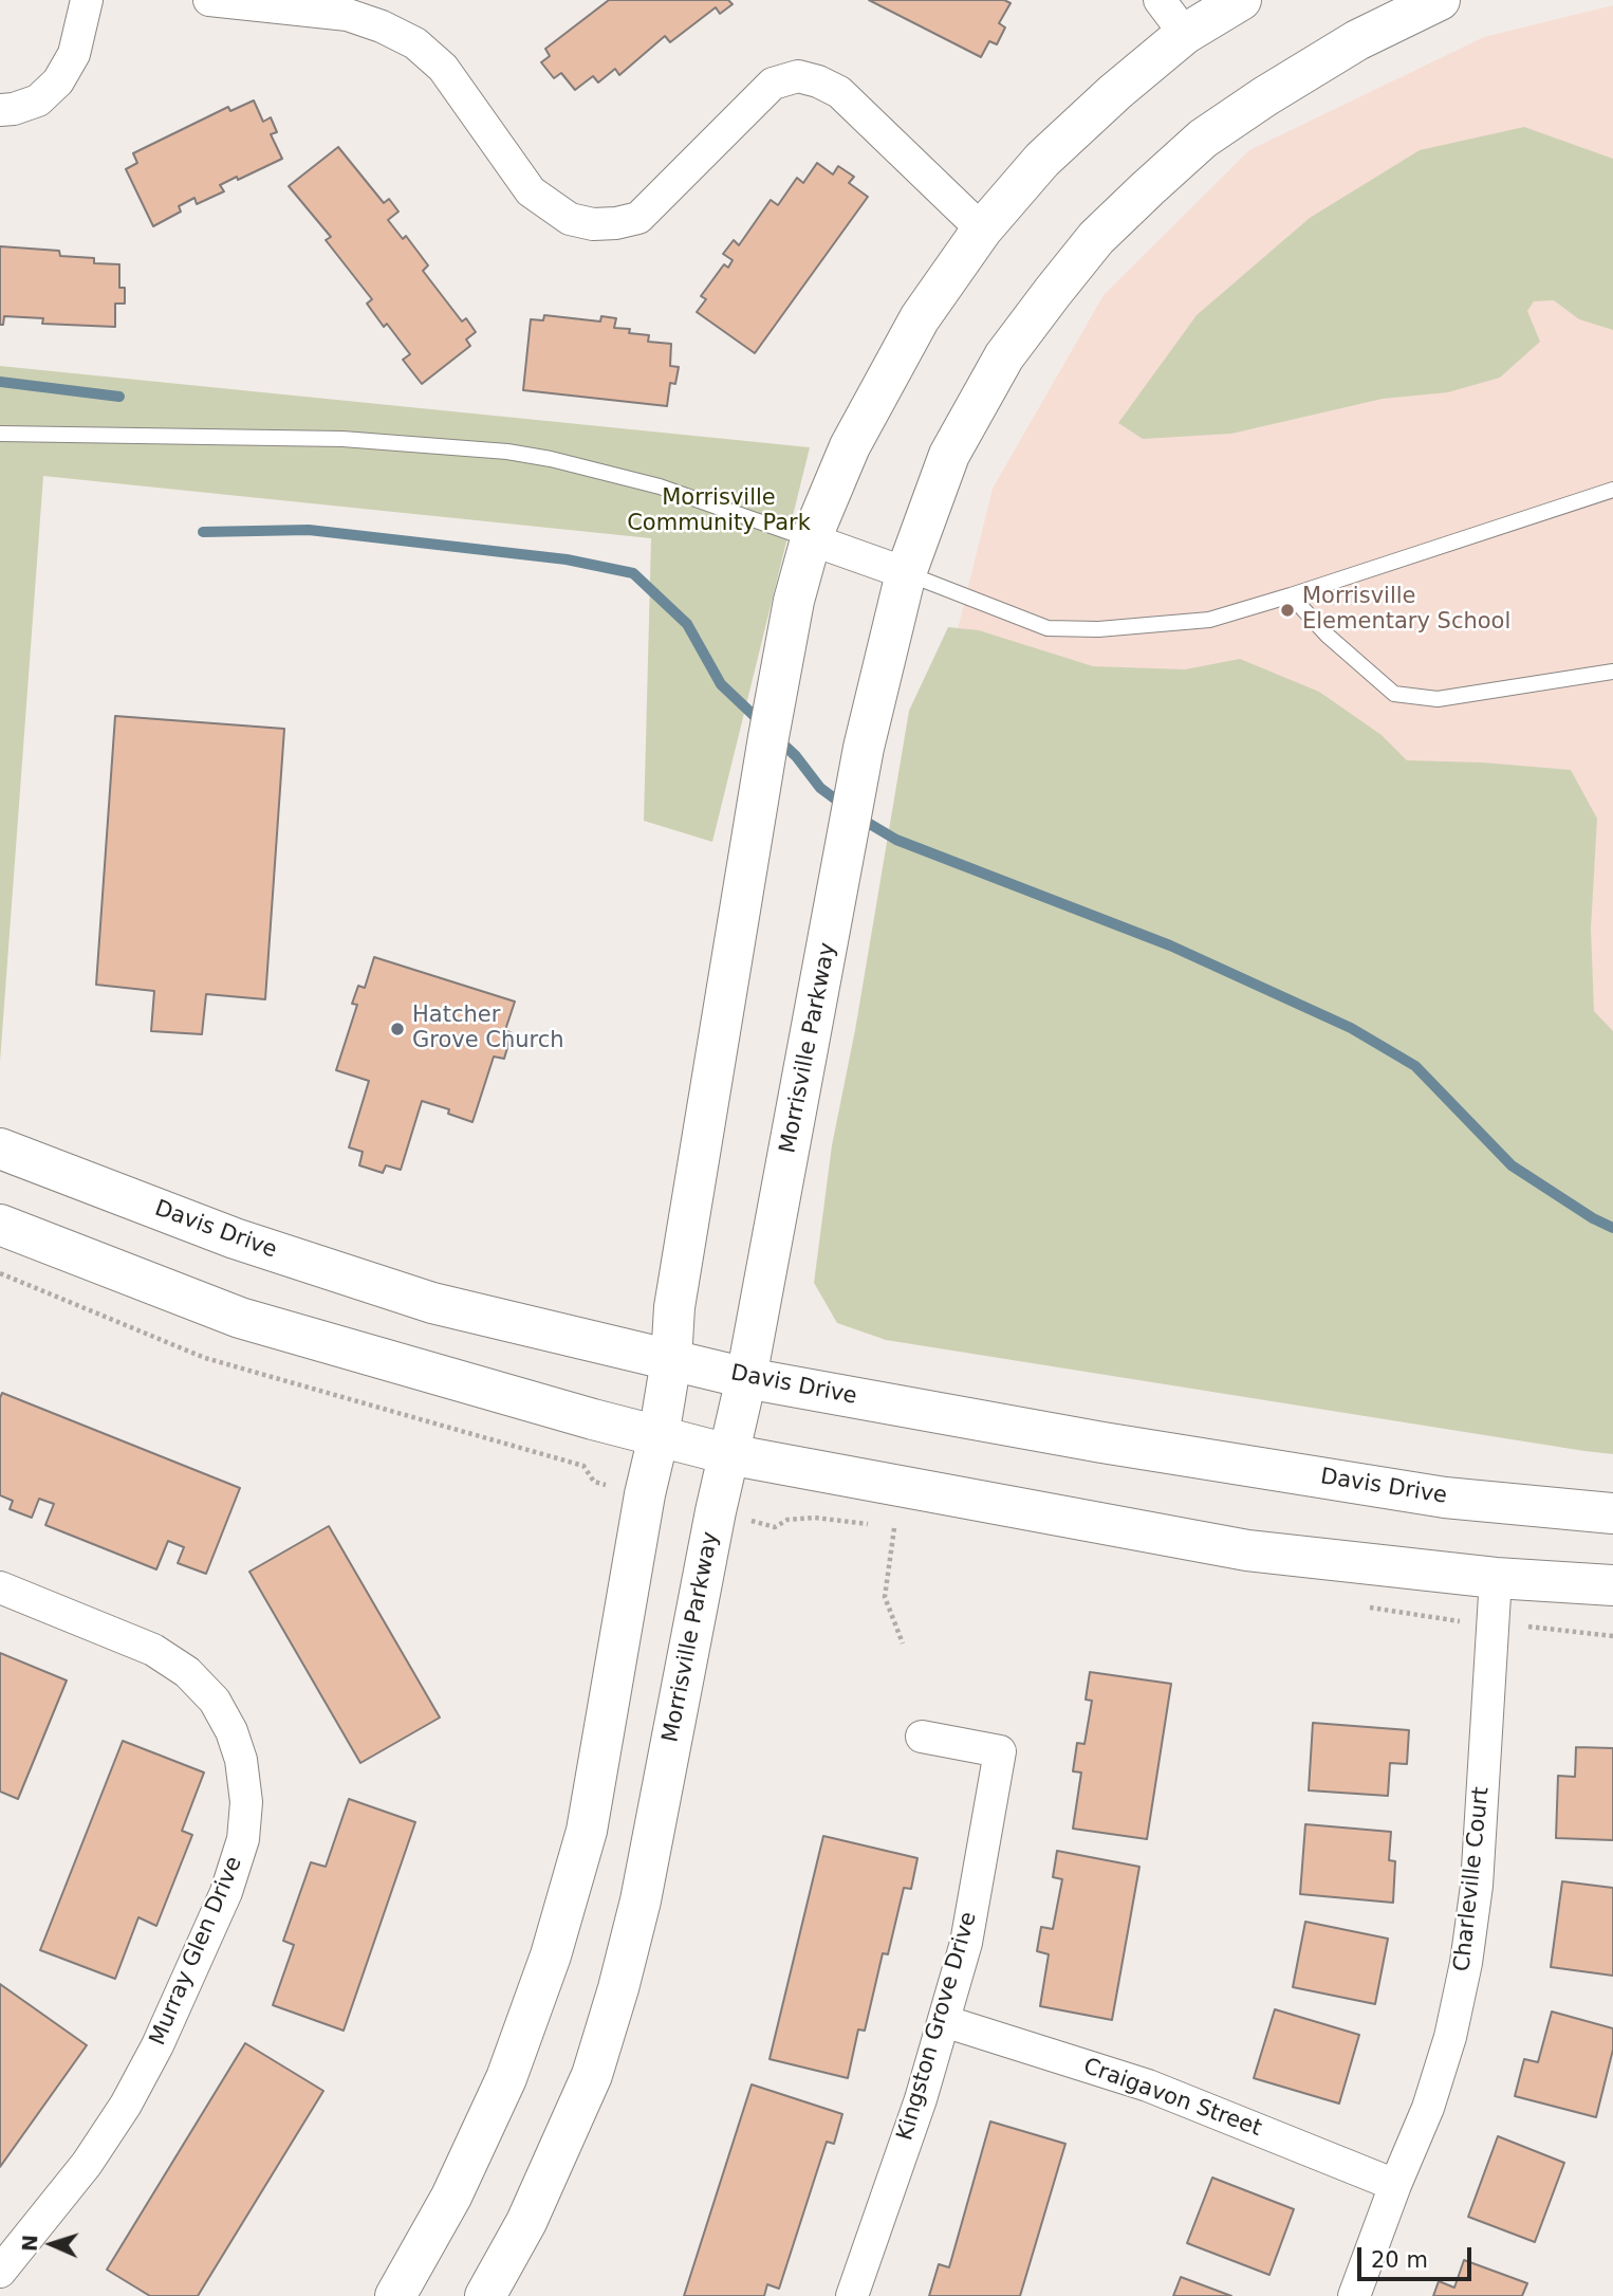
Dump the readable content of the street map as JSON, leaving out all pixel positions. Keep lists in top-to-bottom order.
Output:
{
  "streets": {
    "main road": ["Morrisville Parkway", "Davis Drive"],
    "street": [
      "Charleville Court",
      "Murray Glen Drive",
      "Kingston Grove Drive",
      "Craigavon Street"
    ]
  },
  "crossings": [
    ["Morrisville Parkway", "Davis Drive"],
    ["Charleville Court", "Craigavon Street"],
    ["Kingston Grove Drive", "Craigavon Street"]
  ],
  "parks": ["Morrisville Community Park"],
  "places": ["Morrisville Elementary School", "Hatcher Grove Church"],
  "scale_bar": "20 m",
  "north": "left"
}
